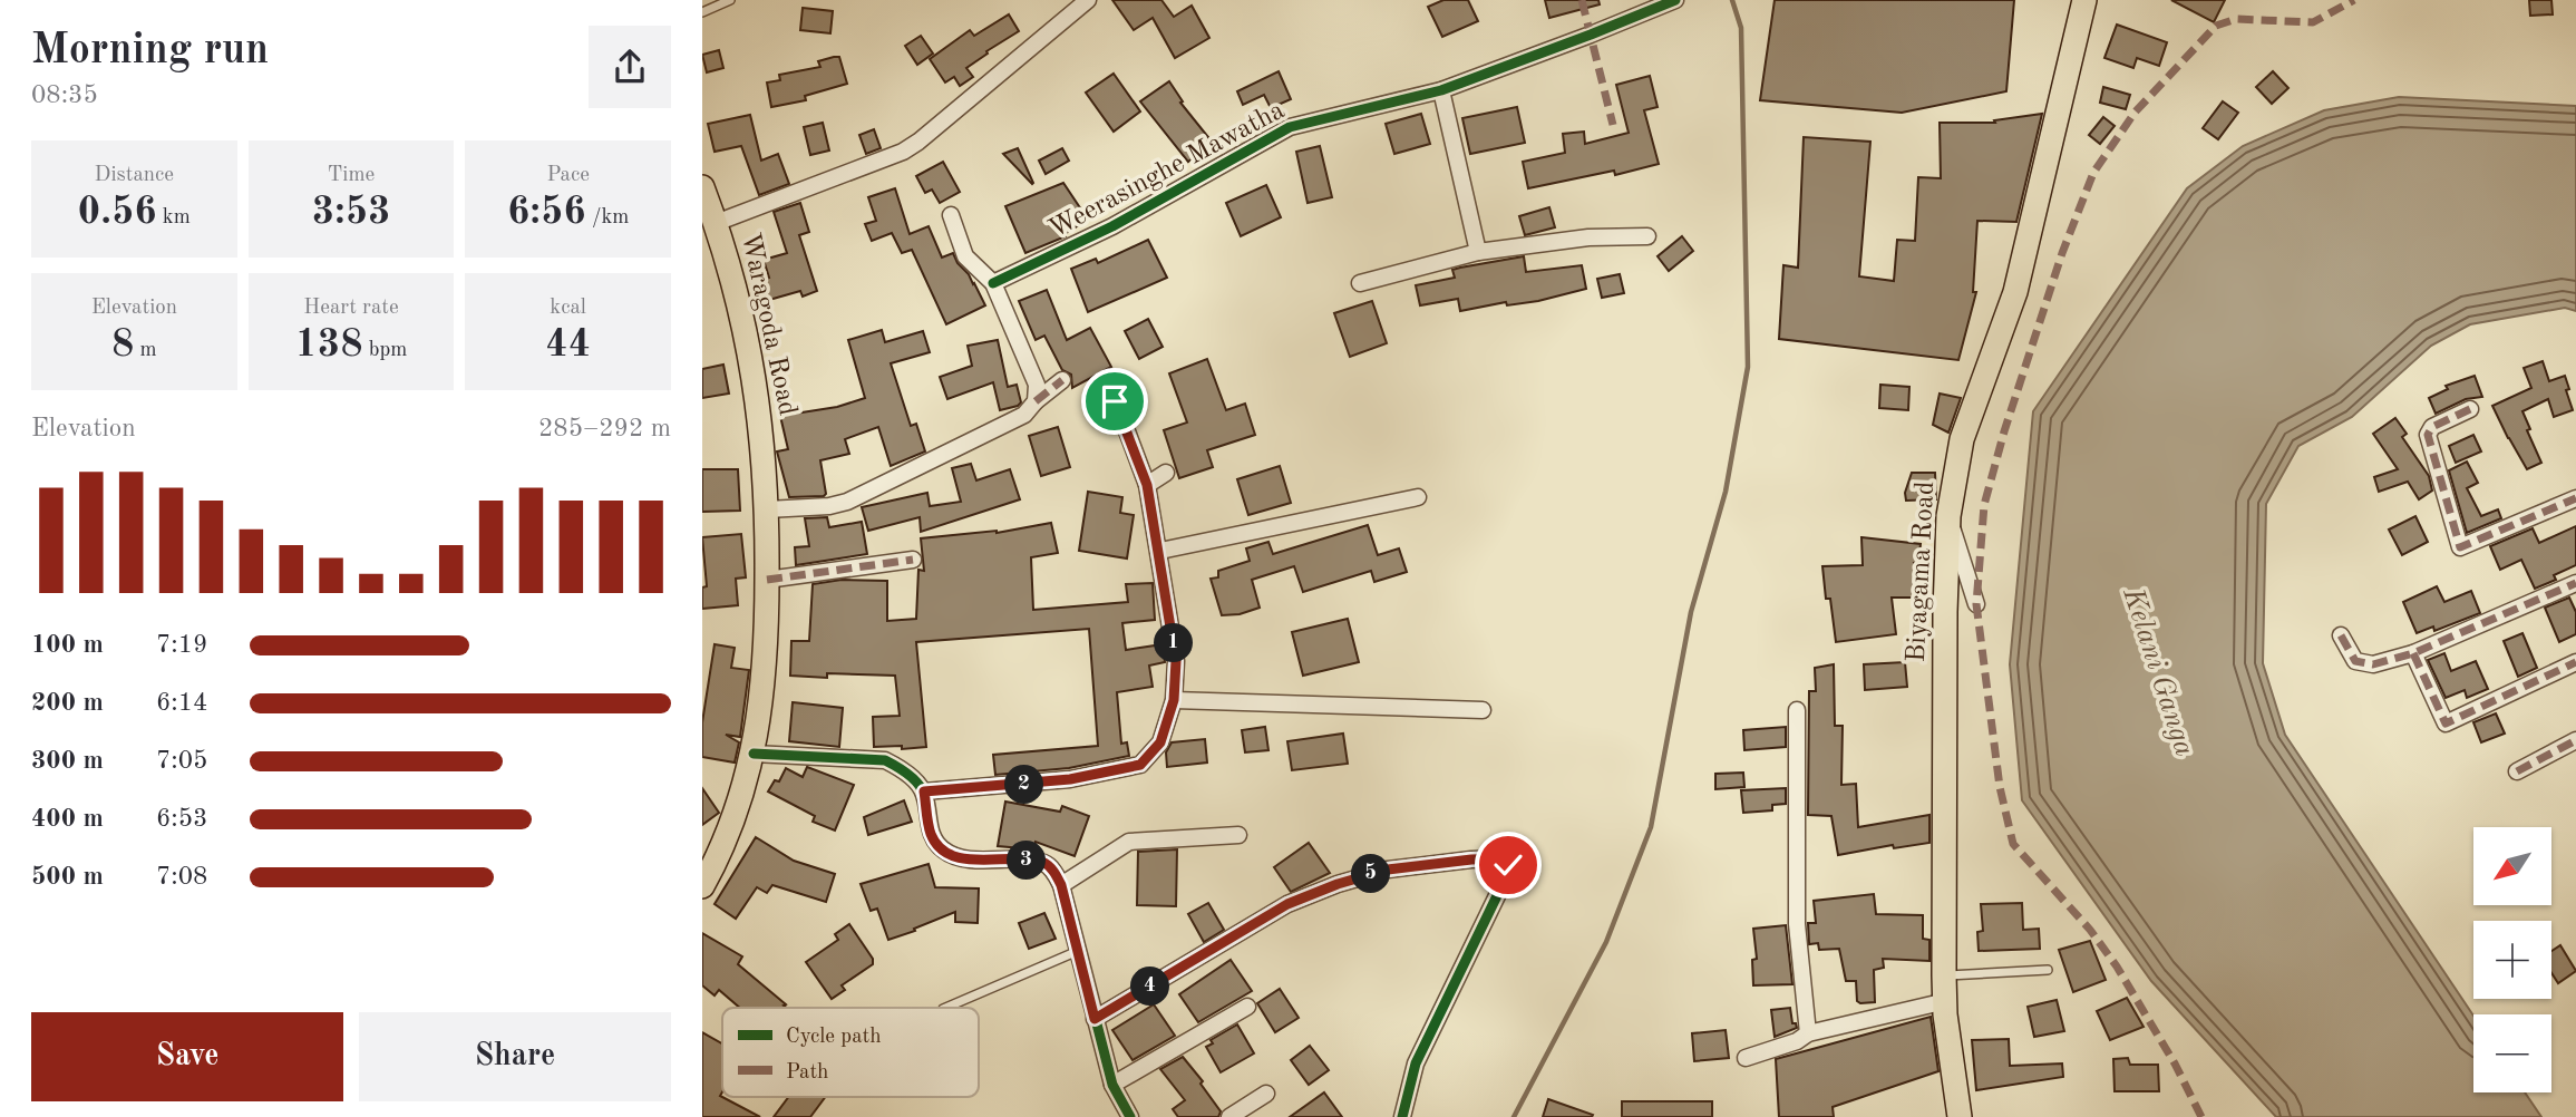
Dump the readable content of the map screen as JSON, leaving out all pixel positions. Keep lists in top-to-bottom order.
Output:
{
  "streets": {
    "main road": ["Waragoda Road", "Biyagama Road"],
    "street": ["Weerasinghe Mawatha"]
  },
  "water": ["Kelani Ganga"],
  "legend": ["Cycle path", "Path"],
  "north": "bottom left",
  "page": {
    "heading": ["Morning run", "08:35"],
    "stats": [
      ["Distance", "0.56 km"],
      ["Time", "3:53"],
      ["Pace", "6:56 /km"],
      ["Elevation", "8 m"],
      ["Heart rate", "138 bpm"],
      ["kcal", "44"]
    ],
    "chart": ["Elevation", "285–292 m"],
    "list": [
      {
        "name": "100 m",
        "note": "7:19"
      },
      {
        "name": "200 m",
        "note": "6:14"
      },
      {
        "name": "300 m",
        "note": "7:05"
      },
      {
        "name": "400 m",
        "note": "6:53"
      },
      {
        "name": "500 m",
        "note": "7:08"
      }
    ],
    "pins": [
      "1",
      "2",
      "3",
      "5",
      "4"
    ],
    "map_buttons": ["+", "−"],
    "buttons": ["Save", "Share"]
  }
}
